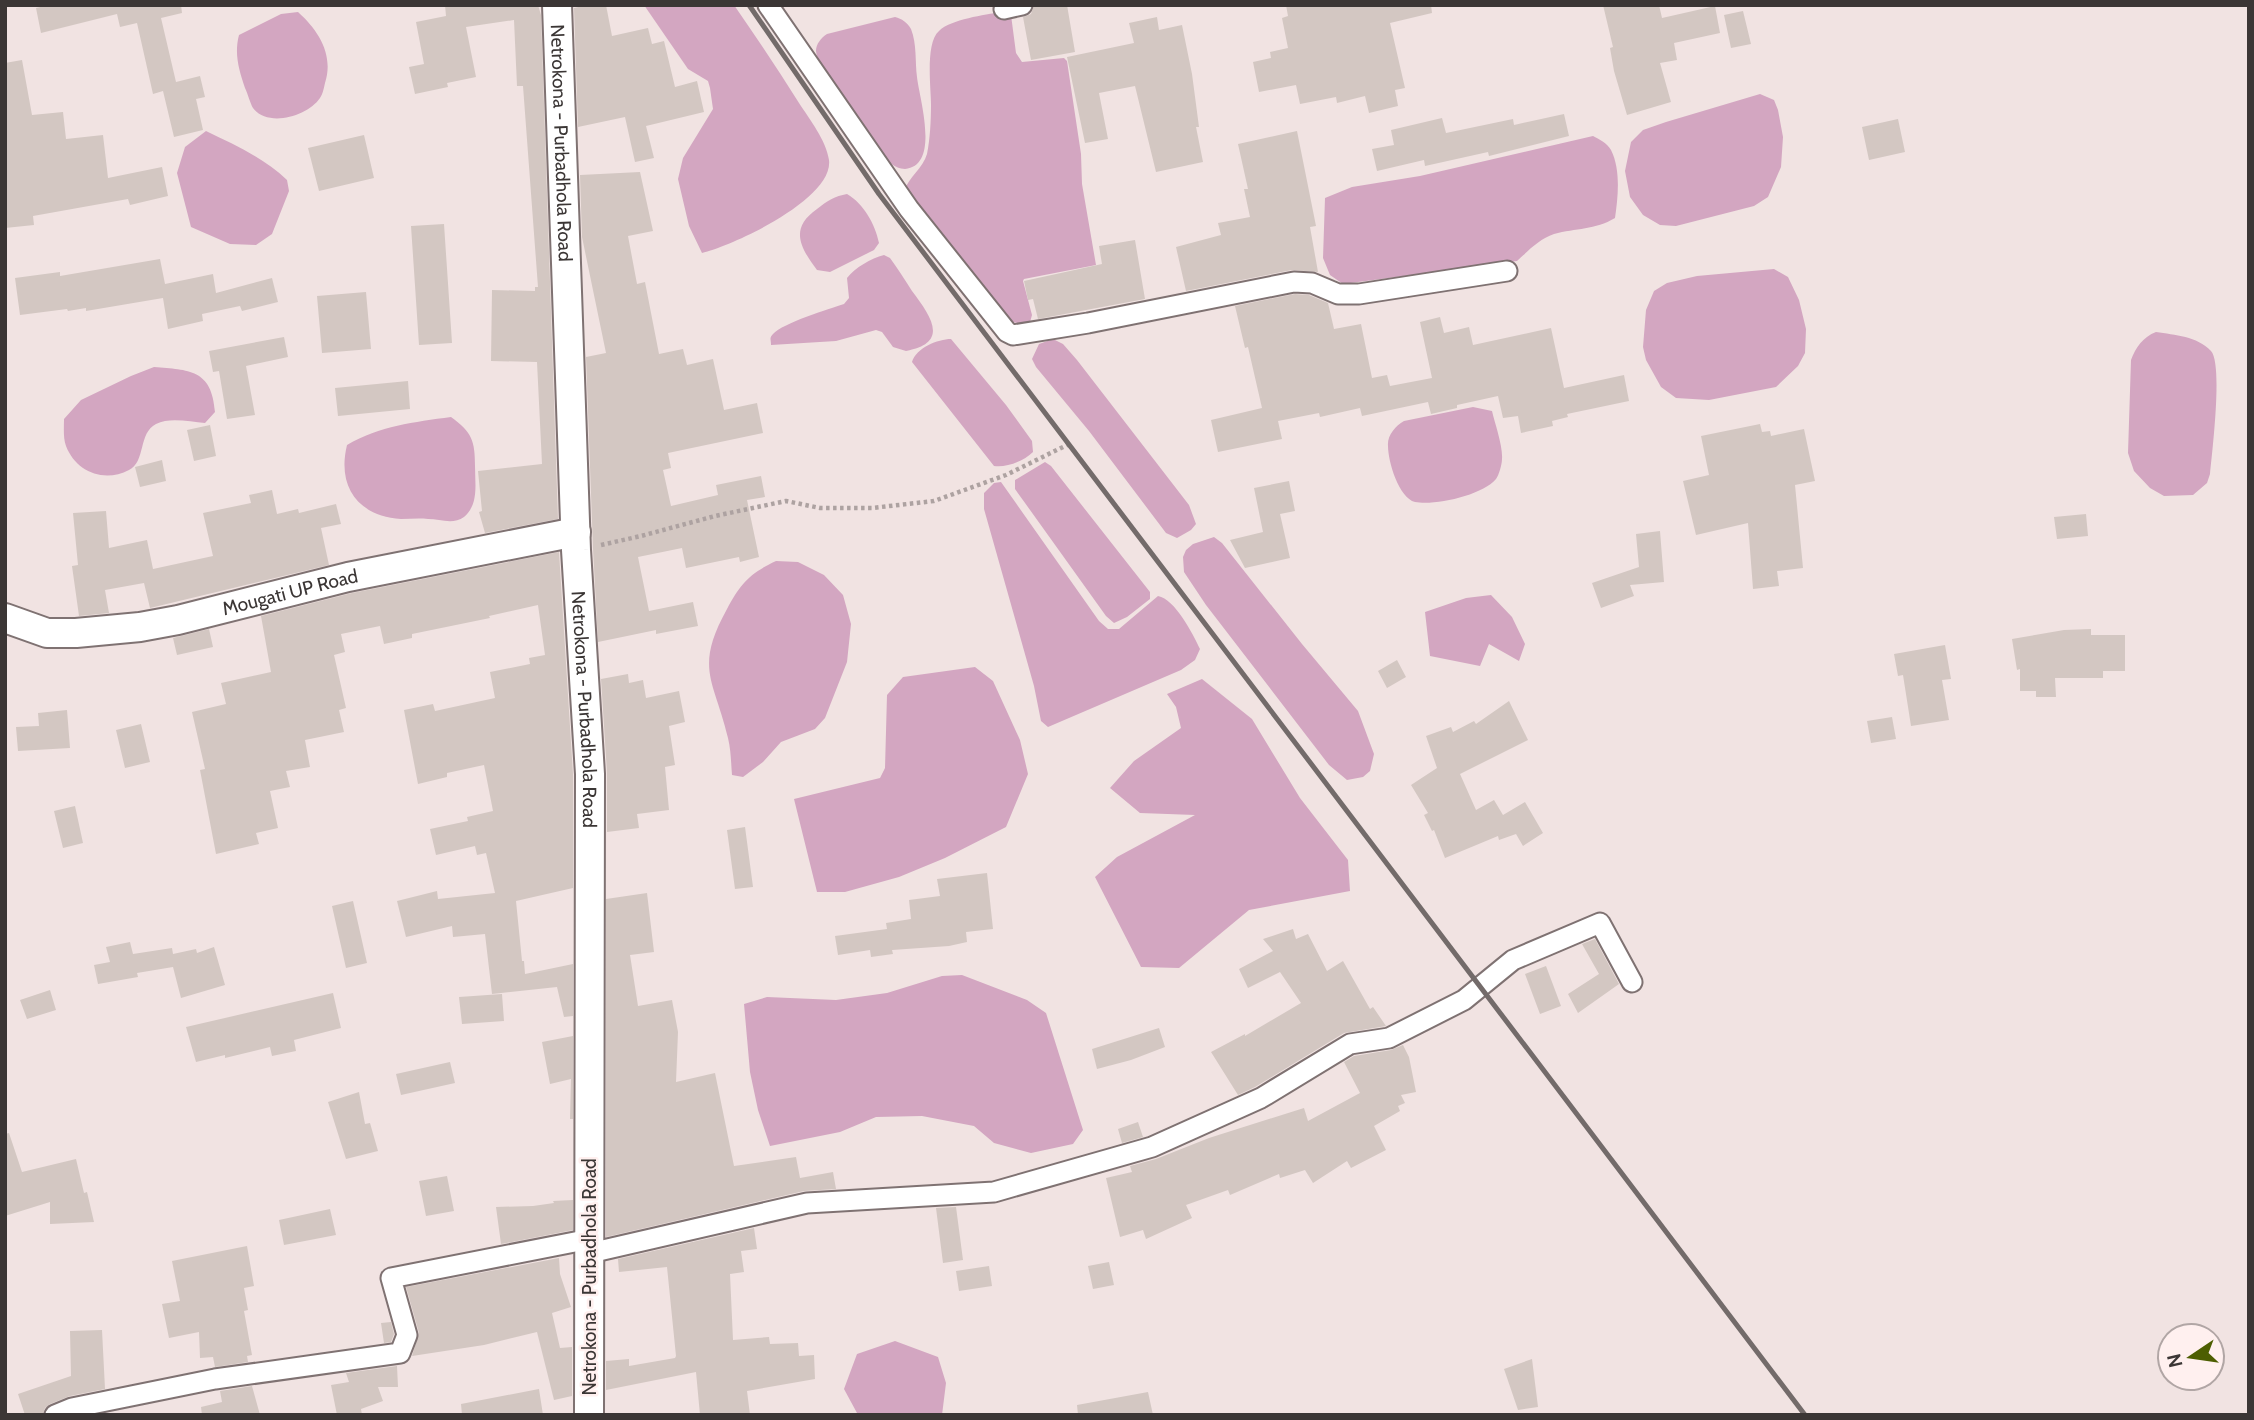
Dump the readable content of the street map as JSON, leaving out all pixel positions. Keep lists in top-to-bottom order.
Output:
{
  "streets": {
    "main road": ["Netrokona - Purbadhola Road", "Mougati UP Road"]
  },
  "crossings": [
    ["Netrokona - Purbadhola Road", "Mougati UP Road"]
  ],
  "north": "left"
}
